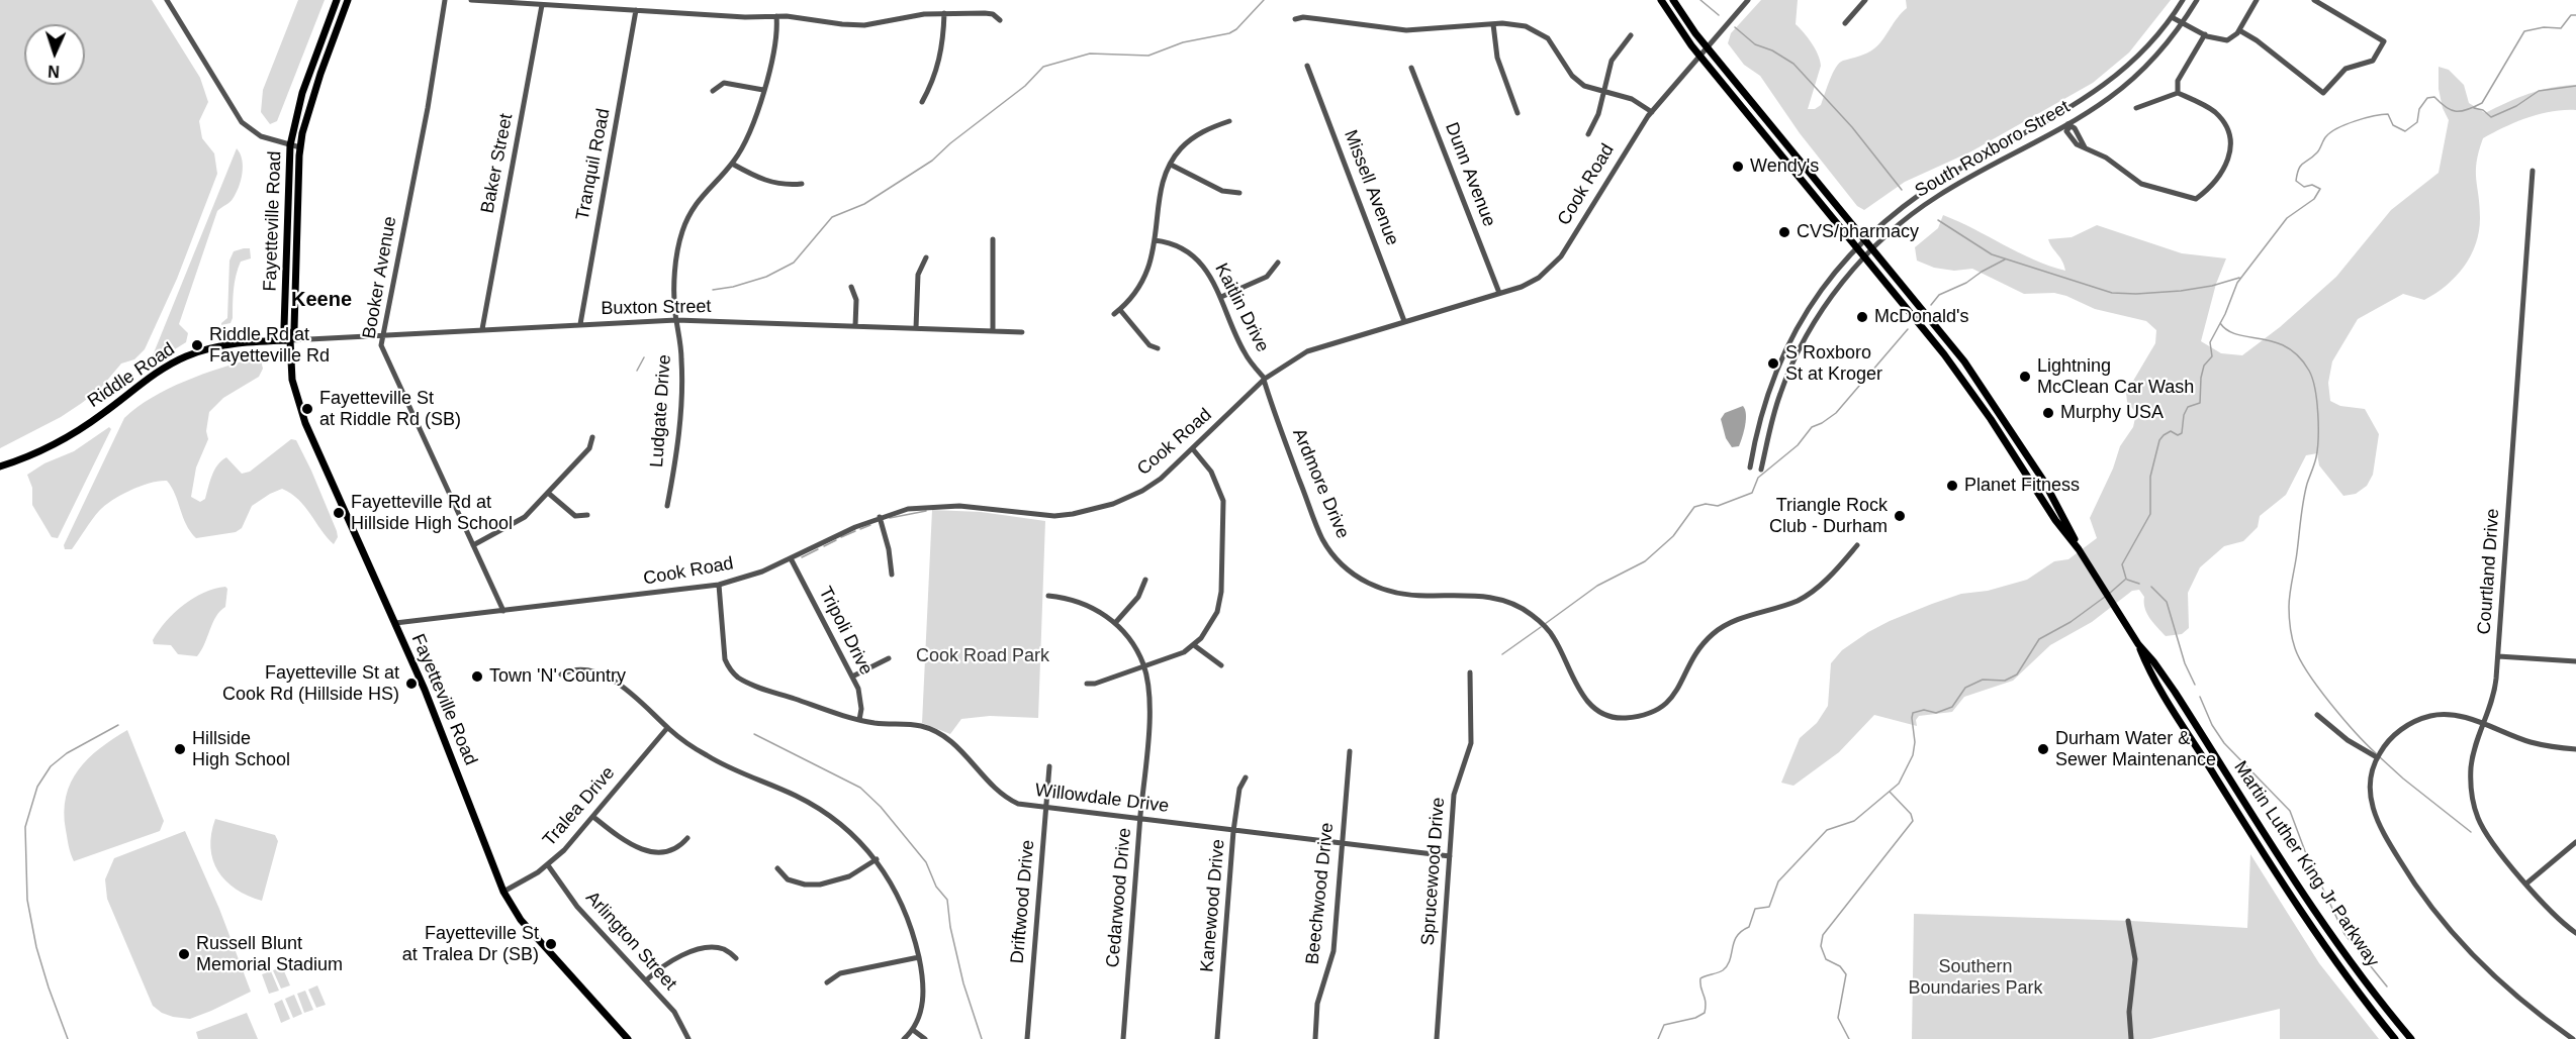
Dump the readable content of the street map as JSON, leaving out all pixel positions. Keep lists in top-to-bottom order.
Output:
{
  "streets": {
    "main road": ["Fayetteville Road", "Riddle Road", "Martin Luther King Jr Parkway"],
    "street": [
      "South Roxboro Street",
      "Baker Street",
      "Tranquil Road",
      "Dunn Avenue",
      "Cook Road",
      "Missell Avenue",
      "Booker Avenue",
      "Buxton Street",
      "Kaitlin Drive",
      "Ludgate Drive",
      "Ardmore Drive",
      "Courtland Drive",
      "Tripoli Drive",
      "Willowdale Drive",
      "Tralea Drive",
      "Sprucewood Drive",
      "Beechwood Drive",
      "Cedarwood Drive",
      "Driftwood Drive",
      "Kanewood Drive",
      "Arlington Street"
    ]
  },
  "crossings": [
    ["South Roxboro Street", "Martin Luther King Jr Parkway"],
    ["Baker Street", "Buxton Street"],
    ["Tranquil Road", "Buxton Street"],
    ["Dunn Avenue", "Cook Road"],
    ["Cook Road", "Missell Avenue"],
    ["Cook Road", "Fayetteville Road"],
    ["Cook Road", "Booker Avenue"],
    ["Cook Road", "Kaitlin Drive"],
    ["Cook Road", "Ardmore Drive"],
    ["Cook Road", "Tripoli Drive"],
    ["Cook Road", "Willowdale Drive"],
    ["Cook Road", "Martin Luther King Jr Parkway"],
    ["Fayetteville Road", "Buxton Street"],
    ["Fayetteville Road", "Riddle Road"],
    ["Fayetteville Road", "Tralea Drive"],
    ["Booker Avenue", "Buxton Street"],
    ["Buxton Street", "Riddle Road"],
    ["Buxton Street", "Ludgate Drive"],
    ["Kaitlin Drive", "Ardmore Drive"],
    ["Tripoli Drive", "Willowdale Drive"],
    ["Willowdale Drive", "Sprucewood Drive"],
    ["Willowdale Drive", "Beechwood Drive"],
    ["Willowdale Drive", "Cedarwood Drive"],
    ["Willowdale Drive", "Driftwood Drive"],
    ["Willowdale Drive", "Kanewood Drive"],
    ["Tralea Drive", "Arlington Street"]
  ],
  "districts": ["Keene"],
  "parks": ["Cook Road Park", "Southern Boundaries Park"],
  "places": [
    "Wendy's",
    "CVS/pharmacy",
    "McDonald's",
    "Riddle Rd at Fayetteville Rd",
    "S Roxboro St at Kroger",
    "Lightning McClean Car Wash",
    "Fayetteville St at Riddle Rd (SB)",
    "Murphy USA",
    "Planet Fitness",
    "Fayetteville Rd at Hillside High School",
    "Triangle Rock Club - Durham",
    "Town 'N' Country",
    "Fayetteville St at Cook Rd (Hillside HS)",
    "Hillside High School",
    "Durham Water & Sewer Maintenance",
    "Fayetteville St at Tralea Dr (SB)",
    "Russell Blunt Memorial Stadium"
  ],
  "north": "bottom"
}
